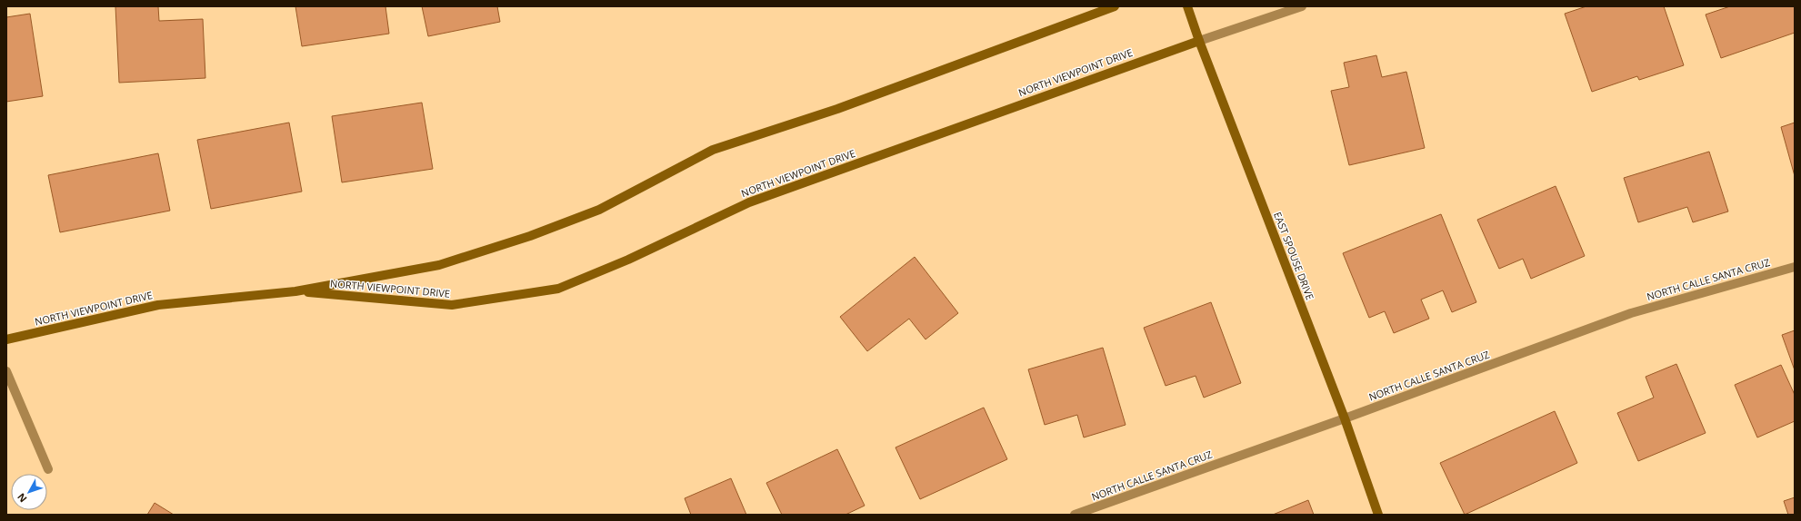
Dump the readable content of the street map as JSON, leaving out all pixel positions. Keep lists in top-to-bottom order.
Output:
{
  "streets": {
    "main road": ["NORTH VIEWPOINT DRIVE", "EAST SPOUSE DRIVE"],
    "street": ["NORTH CALLE SANTA CRUZ"]
  },
  "crossings": [
    ["NORTH VIEWPOINT DRIVE", "EAST SPOUSE DRIVE"],
    ["EAST SPOUSE DRIVE", "NORTH CALLE SANTA CRUZ"]
  ],
  "north": "bottom left"
}
